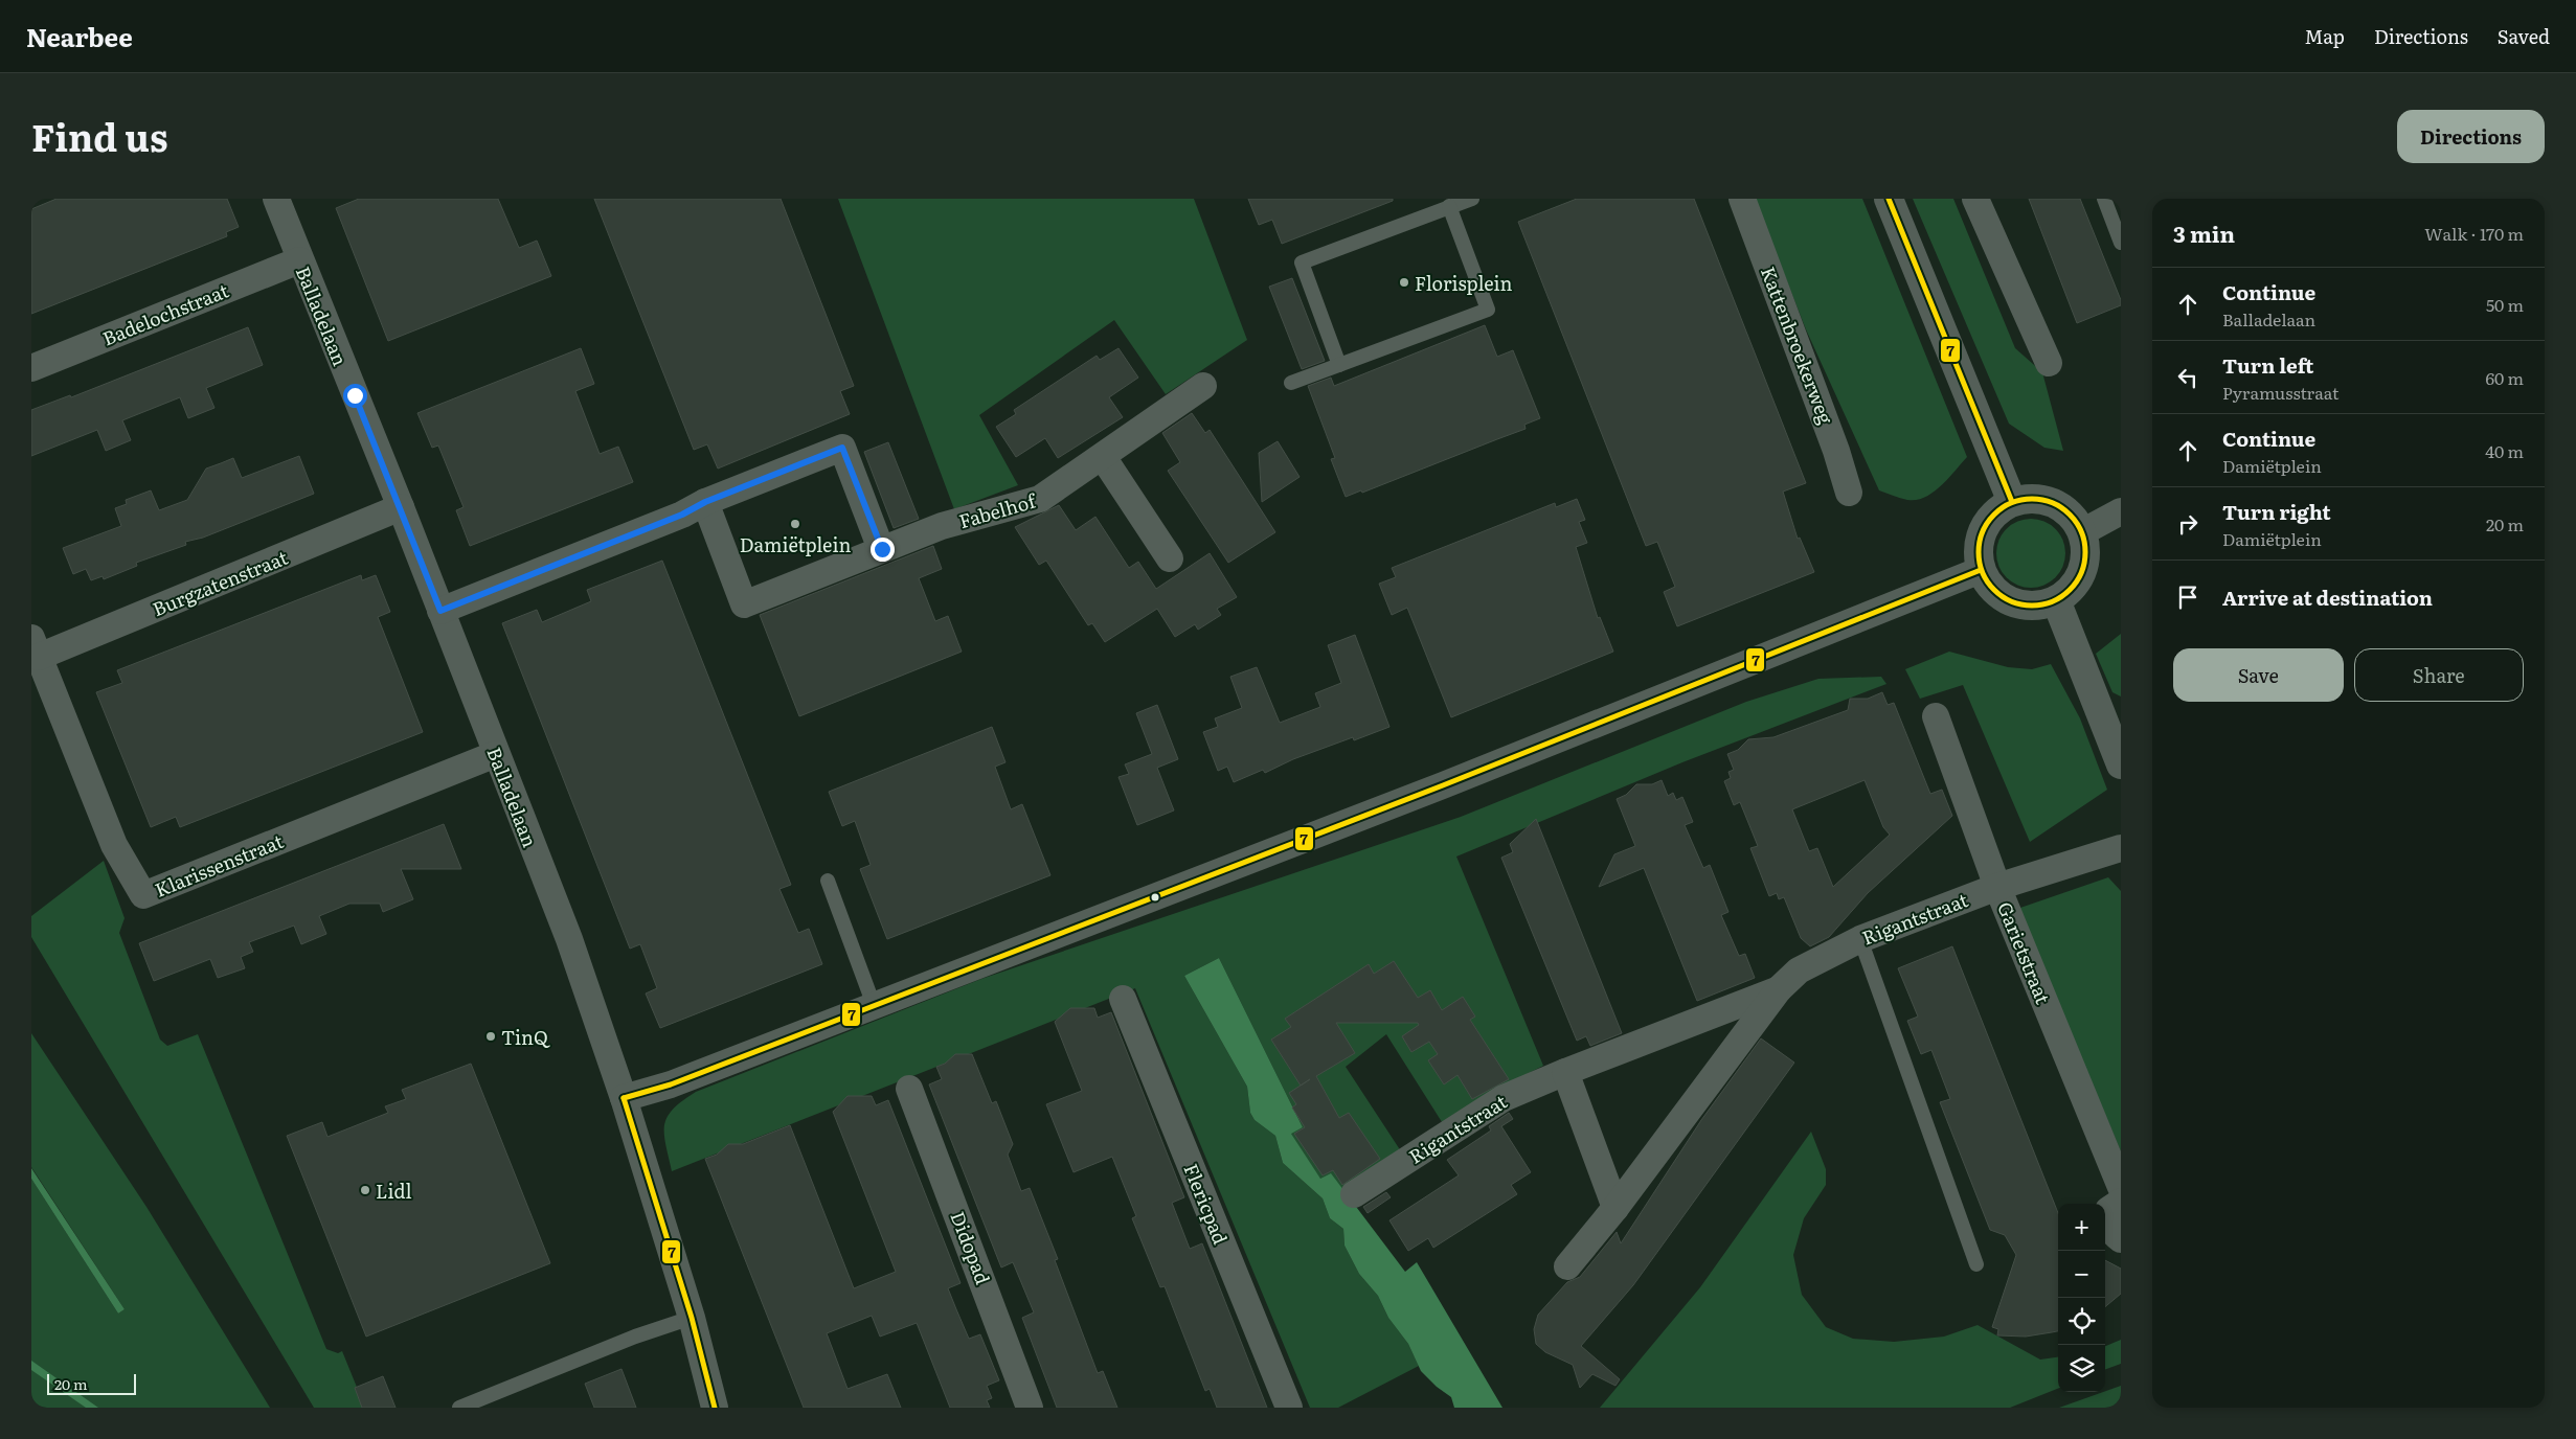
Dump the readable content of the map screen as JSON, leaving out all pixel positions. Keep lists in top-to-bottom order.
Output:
{
  "streets": {
    "street": [
      "Badelochstraat",
      "Balladelaan",
      "Kattenbroekerweg",
      "Fabelhof",
      "Burgzatenstraat",
      "Klarissenstraat",
      "Rigantstraat",
      "Garietstraat",
      "Flericpad",
      "Didopad"
    ]
  },
  "crossings": [
    ["Badelochstraat", "Balladelaan"],
    ["Balladelaan", "Burgzatenstraat"],
    ["Balladelaan", "Klarissenstraat"],
    ["Burgzatenstraat", "Klarissenstraat"],
    ["Rigantstraat", "Garietstraat"]
  ],
  "places": [
    "Florisplein",
    "Damiëtplein",
    "TinQ",
    "Lidl"
  ],
  "lines": ["transit line 7"],
  "scale_bar": "20 m",
  "page": {
    "header": "Nearbee",
    "nav": ["Map", "Directions", "Saved"],
    "title": "Find us",
    "buttons": [
      "Directions",
      ["Save", "Share"]
    ],
    "heading": ["3 min", "Walk · 170 m"],
    "list": [
      ["Continue", "Balladelaan", "50 m"],
      ["Turn left", "Pyramusstraat", "60 m"],
      ["Continue", "Damiëtplein", "40 m"],
      ["Turn right", "Damiëtplein", "20 m"],
      "Arrive at destination"
    ],
    "map_buttons": ["+", "−"],
    "scale": "20 m"
  }
}
